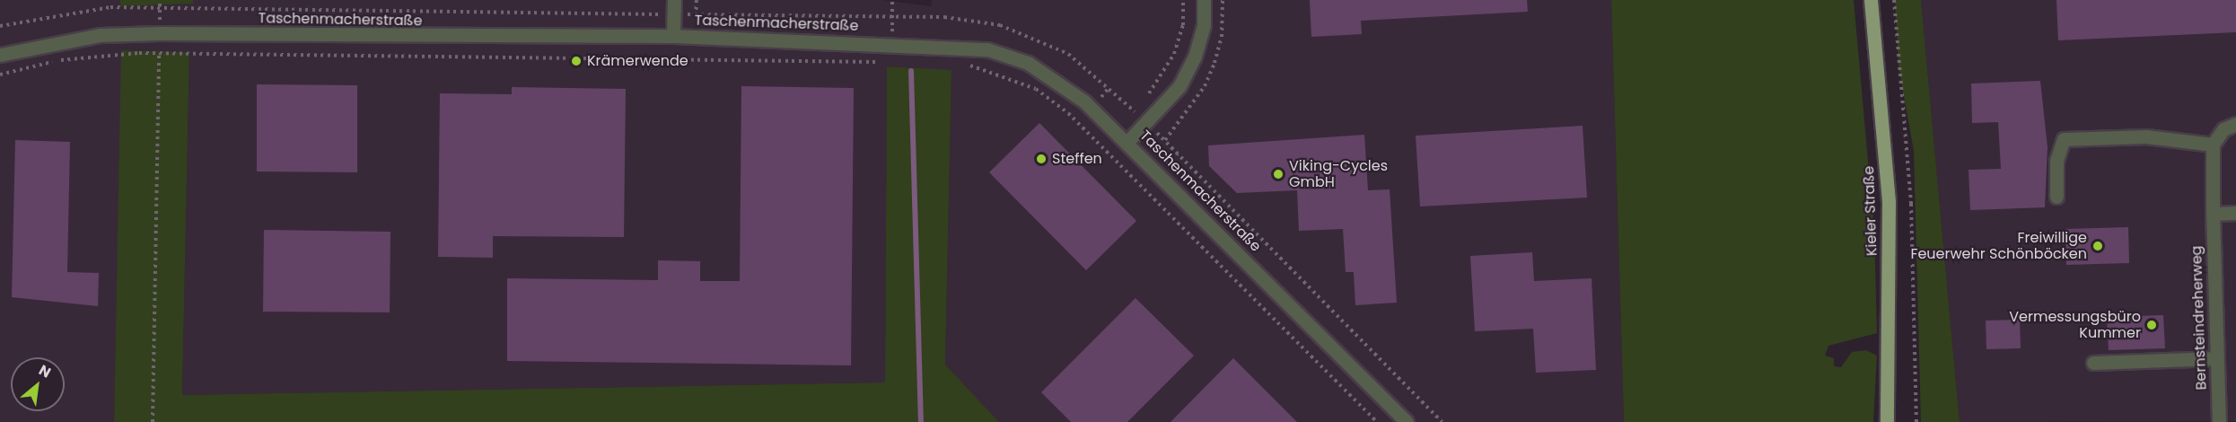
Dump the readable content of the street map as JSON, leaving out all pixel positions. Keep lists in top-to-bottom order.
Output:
{
  "streets": {
    "main road": ["Kieler Straße"],
    "street": ["Taschenmacherstraße", "Bernsteindreherweg"]
  },
  "places": [
    "Krämerwende",
    "Steffen",
    "Viking-Cycles GmbH",
    "Freiwillige Feuerwehr Schönböcken",
    "Vermessungsbüro Kummer"
  ],
  "north": "top right"
}
